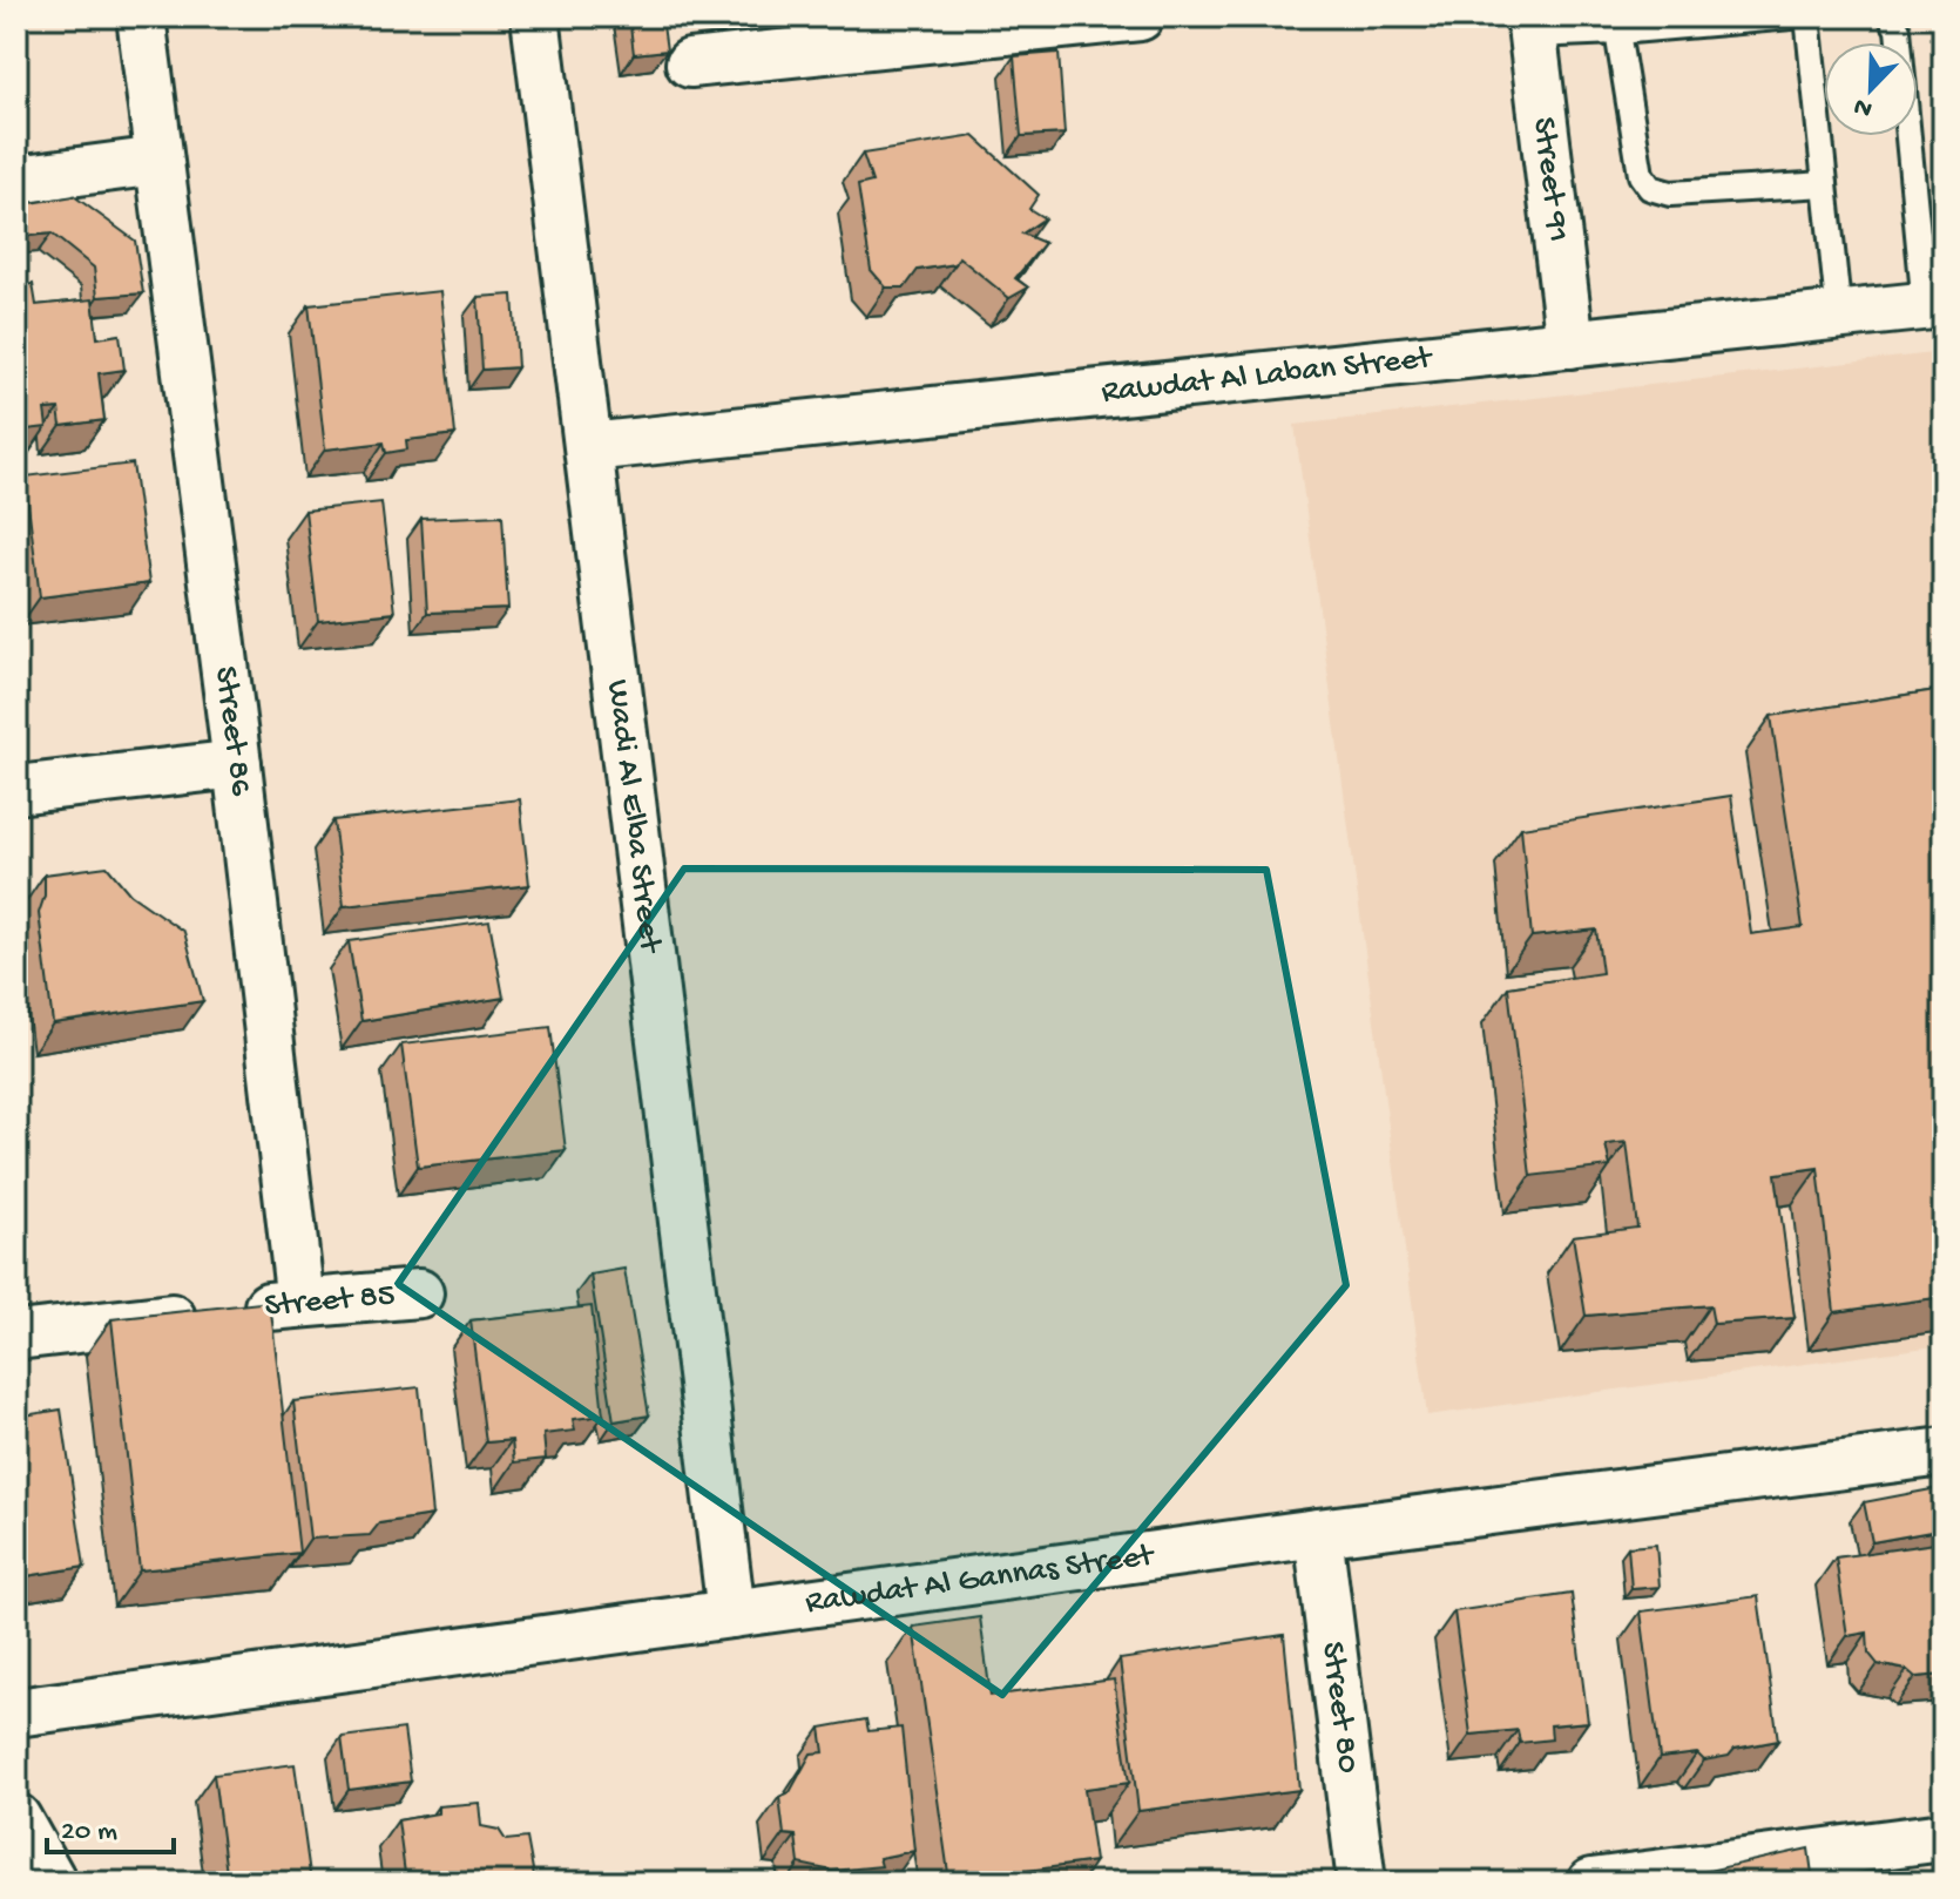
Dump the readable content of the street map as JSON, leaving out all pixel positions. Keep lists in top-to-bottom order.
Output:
{
  "streets": {
    "street": [
      "Street 91",
      "Rawdat Al Laban Street",
      "Street 86",
      "Wadi Al Elba Street",
      "Street 85",
      "Rawdat Al Gannas Street",
      "Street 80"
    ]
  },
  "crossings": [
    ["Street 91", "Rawdat Al Laban Street"],
    ["Rawdat Al Laban Street", "Wadi Al Elba Street"],
    ["Street 86", "Street 85"],
    ["Wadi Al Elba Street", "Rawdat Al Gannas Street"],
    ["Rawdat Al Gannas Street", "Street 80"]
  ],
  "scale_bar": "20 m",
  "north": "bottom left"
}
